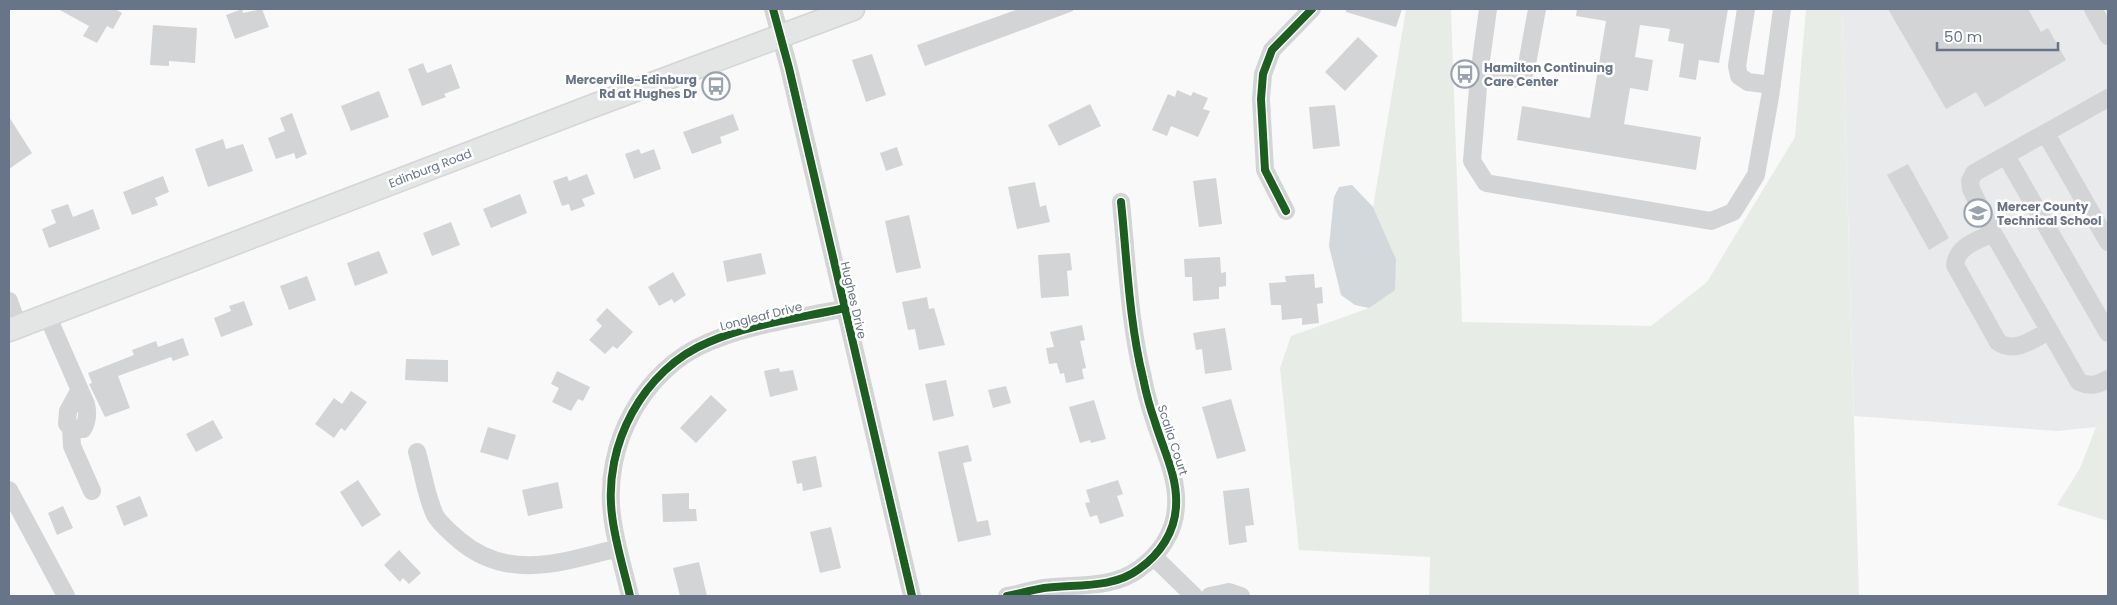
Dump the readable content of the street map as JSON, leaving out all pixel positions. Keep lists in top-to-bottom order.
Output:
{
  "streets": {
    "main road": ["Edinburg Road"],
    "street": ["Hughes Drive", "Longleaf Drive", "Scalia Court"]
  },
  "crossings": [
    ["Edinburg Road", "Hughes Drive"],
    ["Hughes Drive", "Longleaf Drive"]
  ],
  "places": {
    "bus stop": ["Hamilton Continuing Care Center", "Mercerville-Edinburg Rd at Hughes Dr"],
    "school or university": ["Mercer County Technical School"]
  },
  "scale_bar": "50 m"
}
